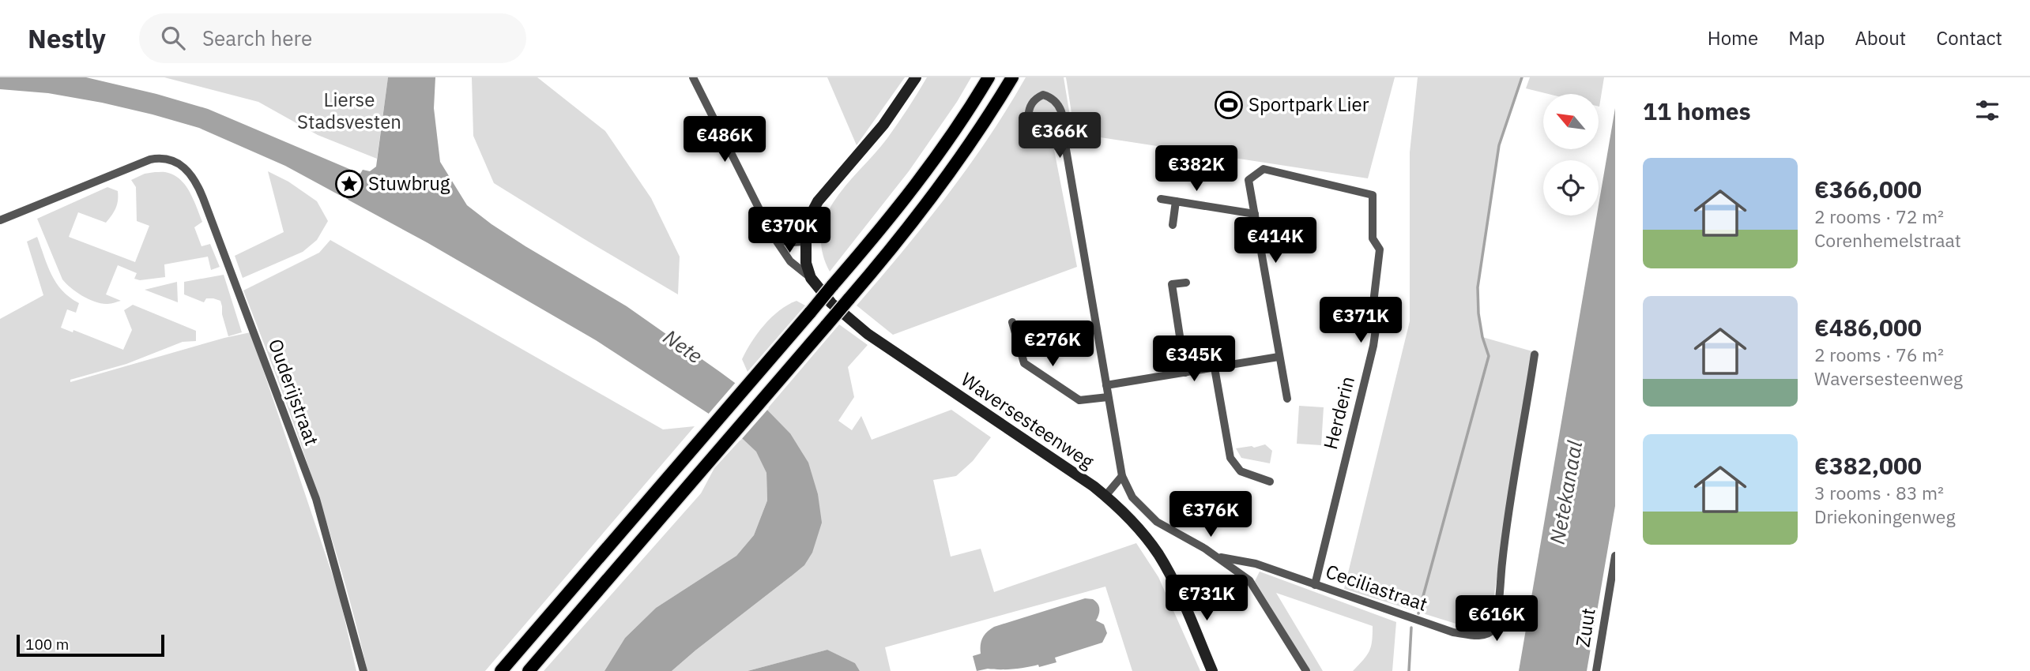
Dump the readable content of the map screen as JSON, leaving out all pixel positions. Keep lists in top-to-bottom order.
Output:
{
  "streets": {
    "main road": ["Waversesteenweg"],
    "street": [
      "Ouderijstraat",
      "Herderin",
      "Ceciliastraat",
      "Zuut"
    ]
  },
  "crossings": [
    ["Herderin", "Ceciliastraat"]
  ],
  "water": ["Nete", "Netekanaal"],
  "parks": ["Lierse Stadsvesten"],
  "places": {
    "sports": ["Sportpark Lier"],
    "place": ["Stuwbrug"]
  },
  "scale_bar": "100 m",
  "north": "top left",
  "page": {
    "header": "Nestly",
    "search": "Search here",
    "nav": [
      "Home",
      "Map",
      "About",
      "Contact"
    ],
    "heading": "11 homes",
    "price": [
      "€366K",
      "€486K",
      "€382K",
      "€370K",
      "€414K",
      "€371K",
      "€276K",
      "€345K",
      "€376K",
      "€731K",
      "€616K"
    ],
    "list": [
      {
        "name": "€366,000",
        "note": "2 rooms · 72 m² · Corenhemelstraat"
      },
      {
        "name": "€486,000",
        "note": "2 rooms · 76 m² · Waversesteenweg"
      },
      {
        "name": "€382,000",
        "note": "3 rooms · 83 m² · Driekoningenweg"
      }
    ],
    "scale": "100 m"
  }
}
